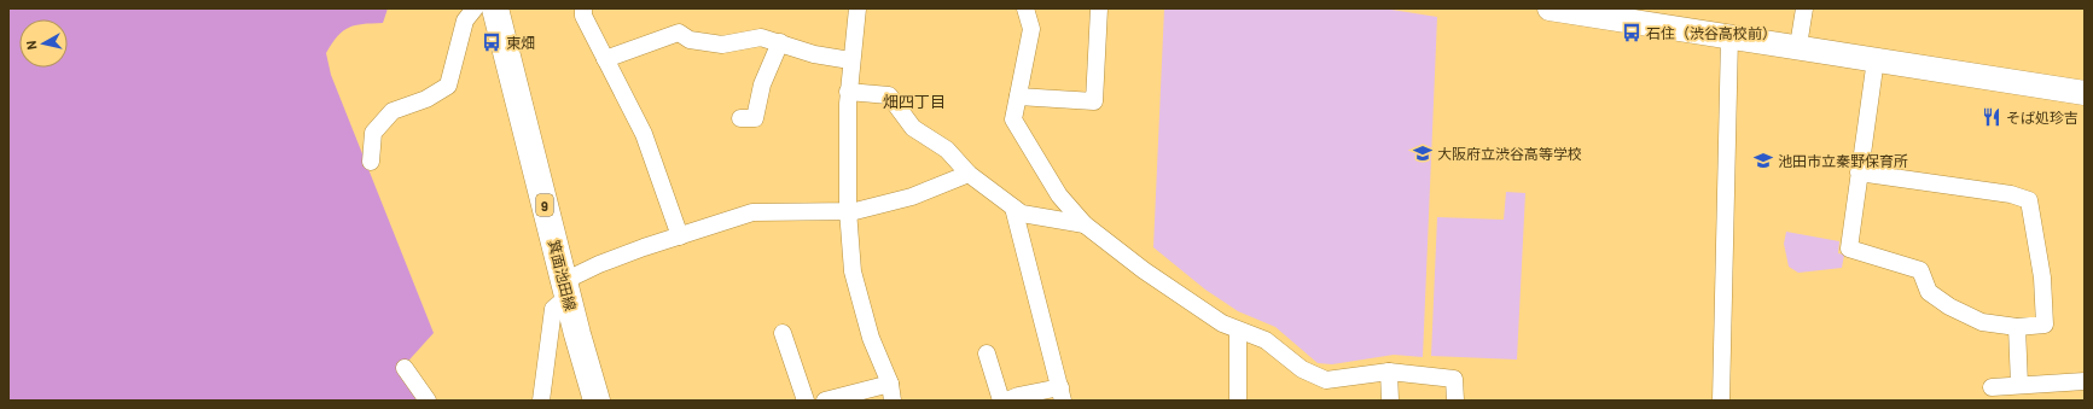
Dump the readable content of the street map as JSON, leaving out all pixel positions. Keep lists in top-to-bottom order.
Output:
{
  "streets": {
    "main road": ["9", "箕面池田線"]
  },
  "districts": ["畑四丁目"],
  "places": {
    "bus stop": ["石住（渋谷高校前）", "東畑"],
    "restaurant": ["そば処珍吉"],
    "school or university": ["大阪府立渋谷高等学校", "池田市立秦野保育所"]
  },
  "north": "left"
}
